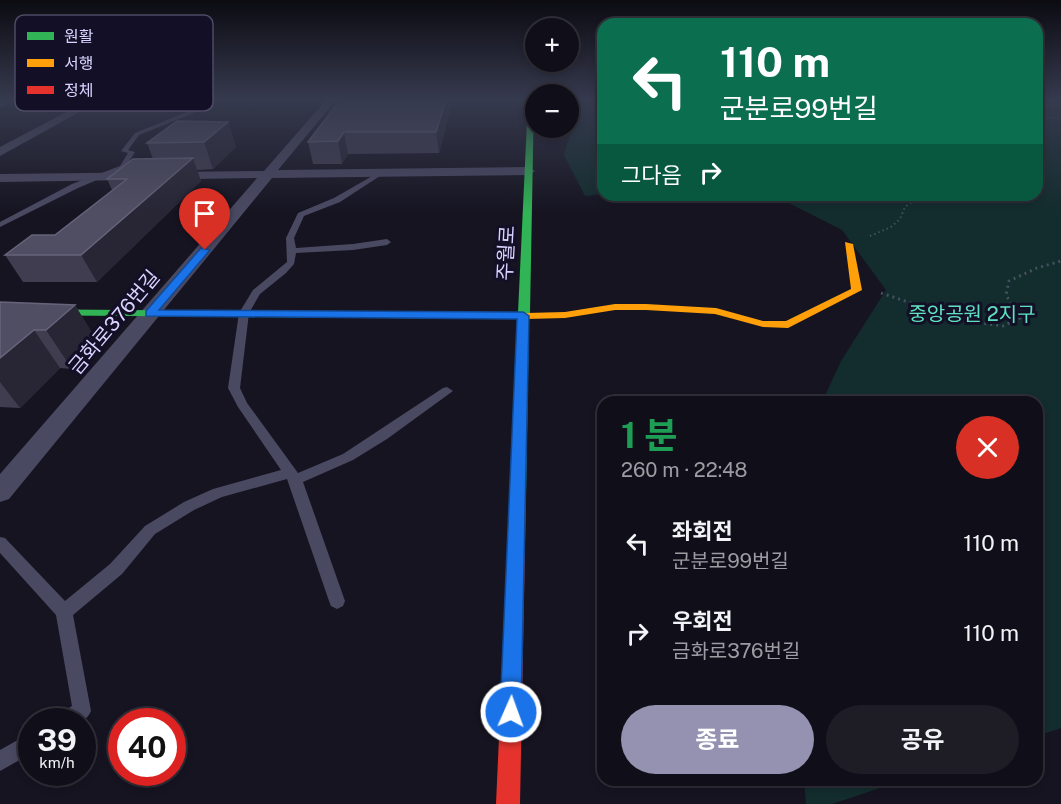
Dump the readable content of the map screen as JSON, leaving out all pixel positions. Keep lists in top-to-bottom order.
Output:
{
  "streets": {
    "street": ["주월로", "금화로376번길"]
  },
  "parks": ["중앙공원 2지구"],
  "legend": ["원활", "서행", "정체"],
  "page": {
    "map_buttons": ["+", "−"],
    "turn": ["110 m", "군분로99번길"],
    "then": "그다음",
    "heading": ["1 분", "260 m · 22:48"],
    "list": [
      {
        "name": "좌회전",
        "note": "군분로99번길",
        "value": "110 m"
      },
      {
        "name": "우회전",
        "note": "금화로376번길",
        "value": "110 m"
      }
    ],
    "buttons": ["종료", "공유"],
    "speed": "39 km/h",
    "limit": "40"
  }
}
